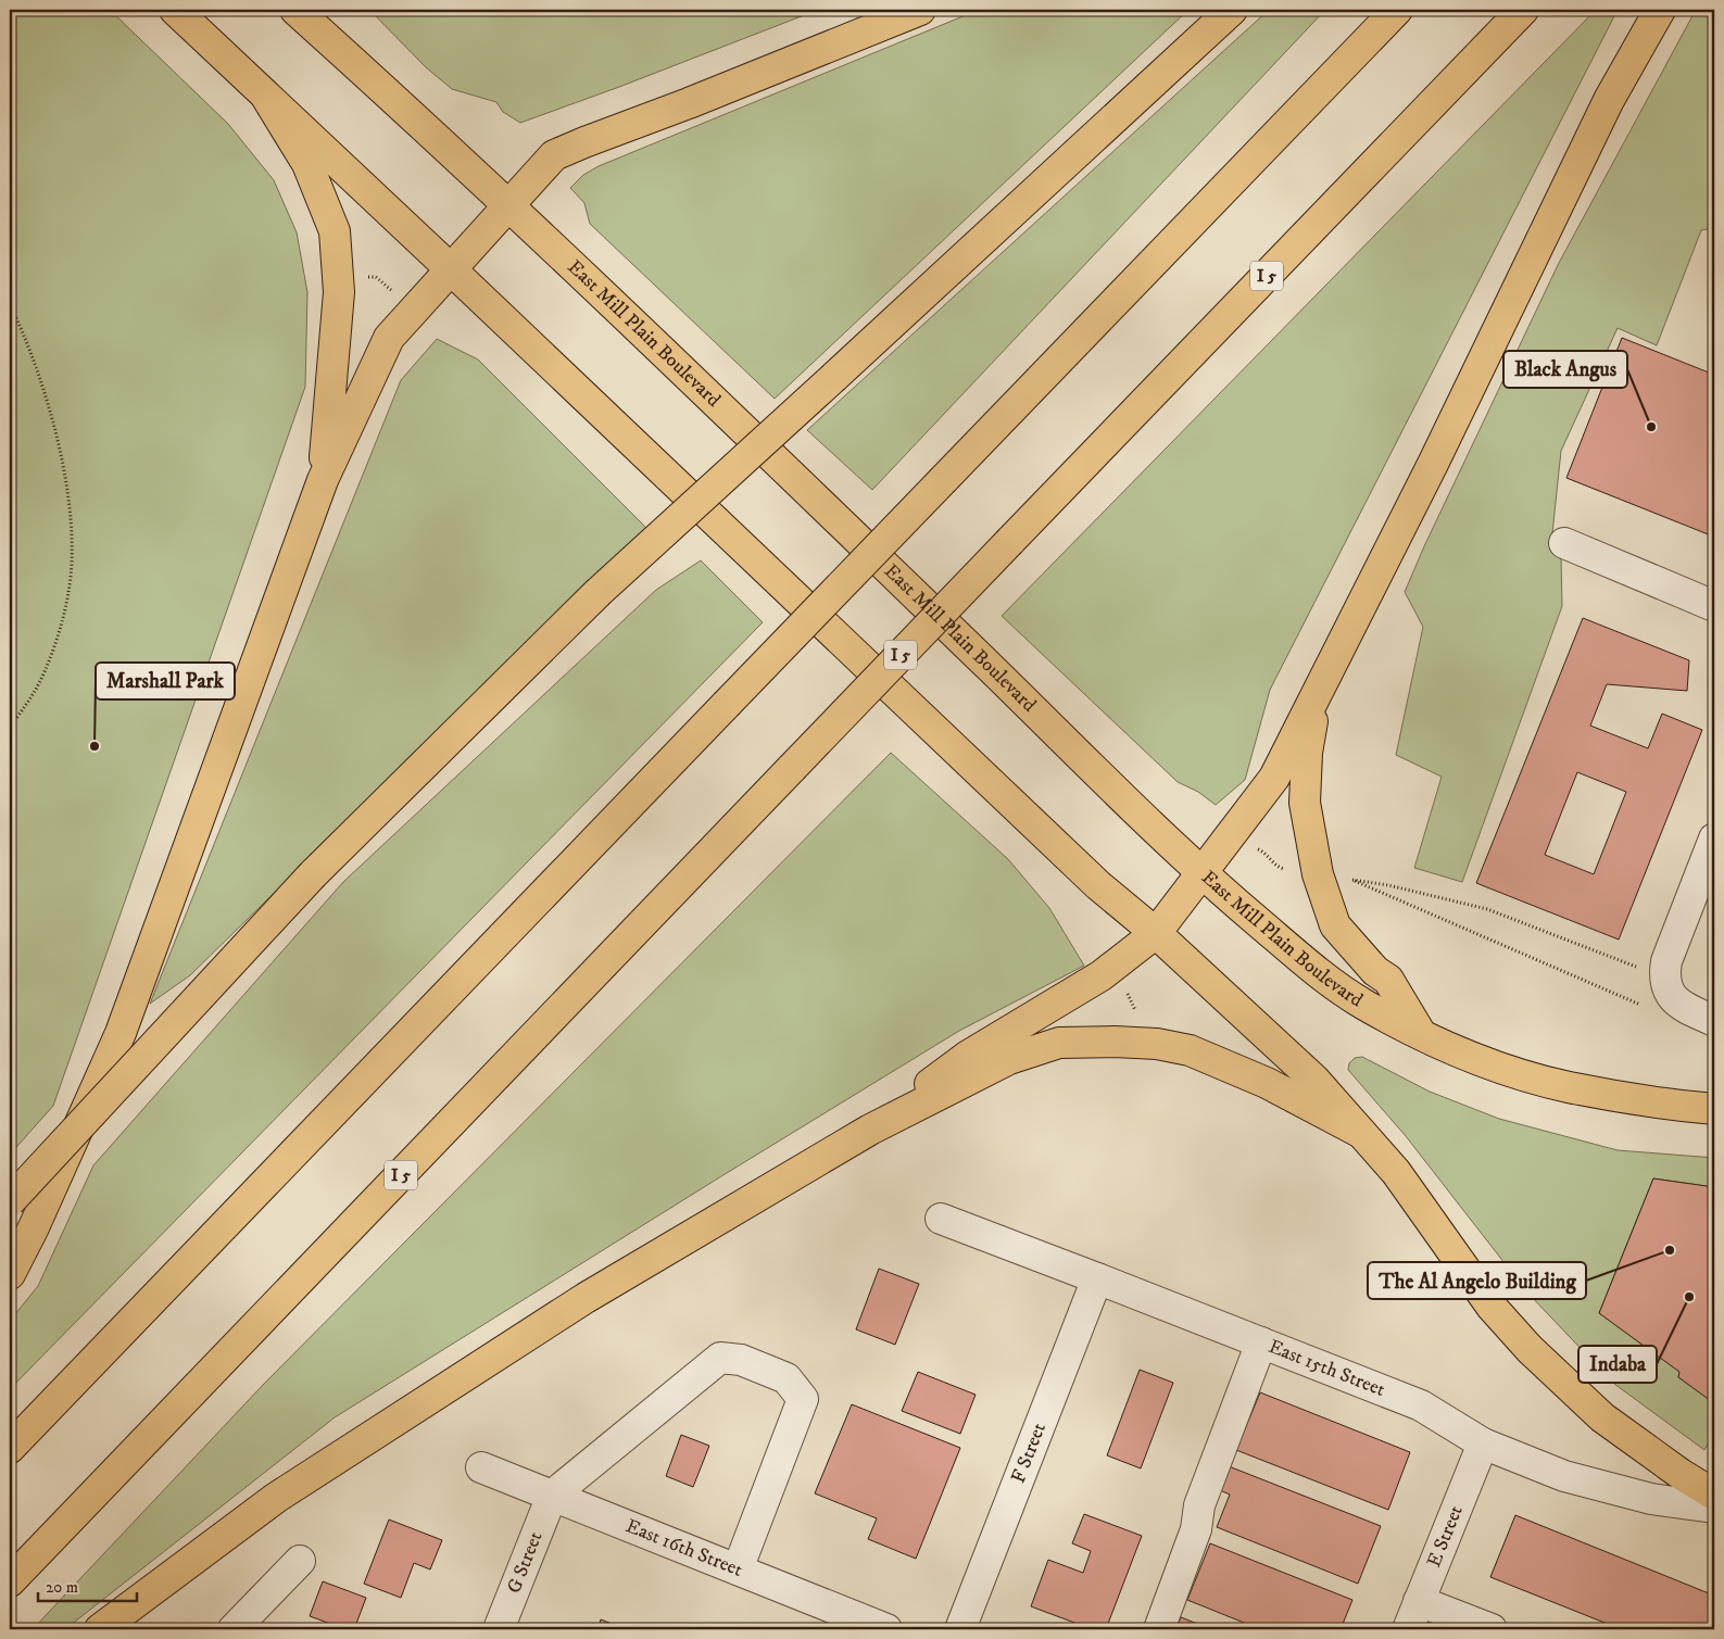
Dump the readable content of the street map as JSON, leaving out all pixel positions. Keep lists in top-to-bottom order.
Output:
{
  "streets": {
    "main road": ["I 5", "East Mill Plain Boulevard"],
    "street": [
      "East 15th Street",
      "F Street",
      "E Street",
      "East 16th Street",
      "G Street"
    ]
  },
  "crossings": [
    ["East 15th Street", "F Street"],
    ["East 15th Street", "E Street"],
    ["East 16th Street", "G Street"]
  ],
  "places": [
    "Black Angus",
    "Marshall Park",
    "The Al Angelo Building",
    "Indaba"
  ],
  "scale_bar": "20 m"
}
